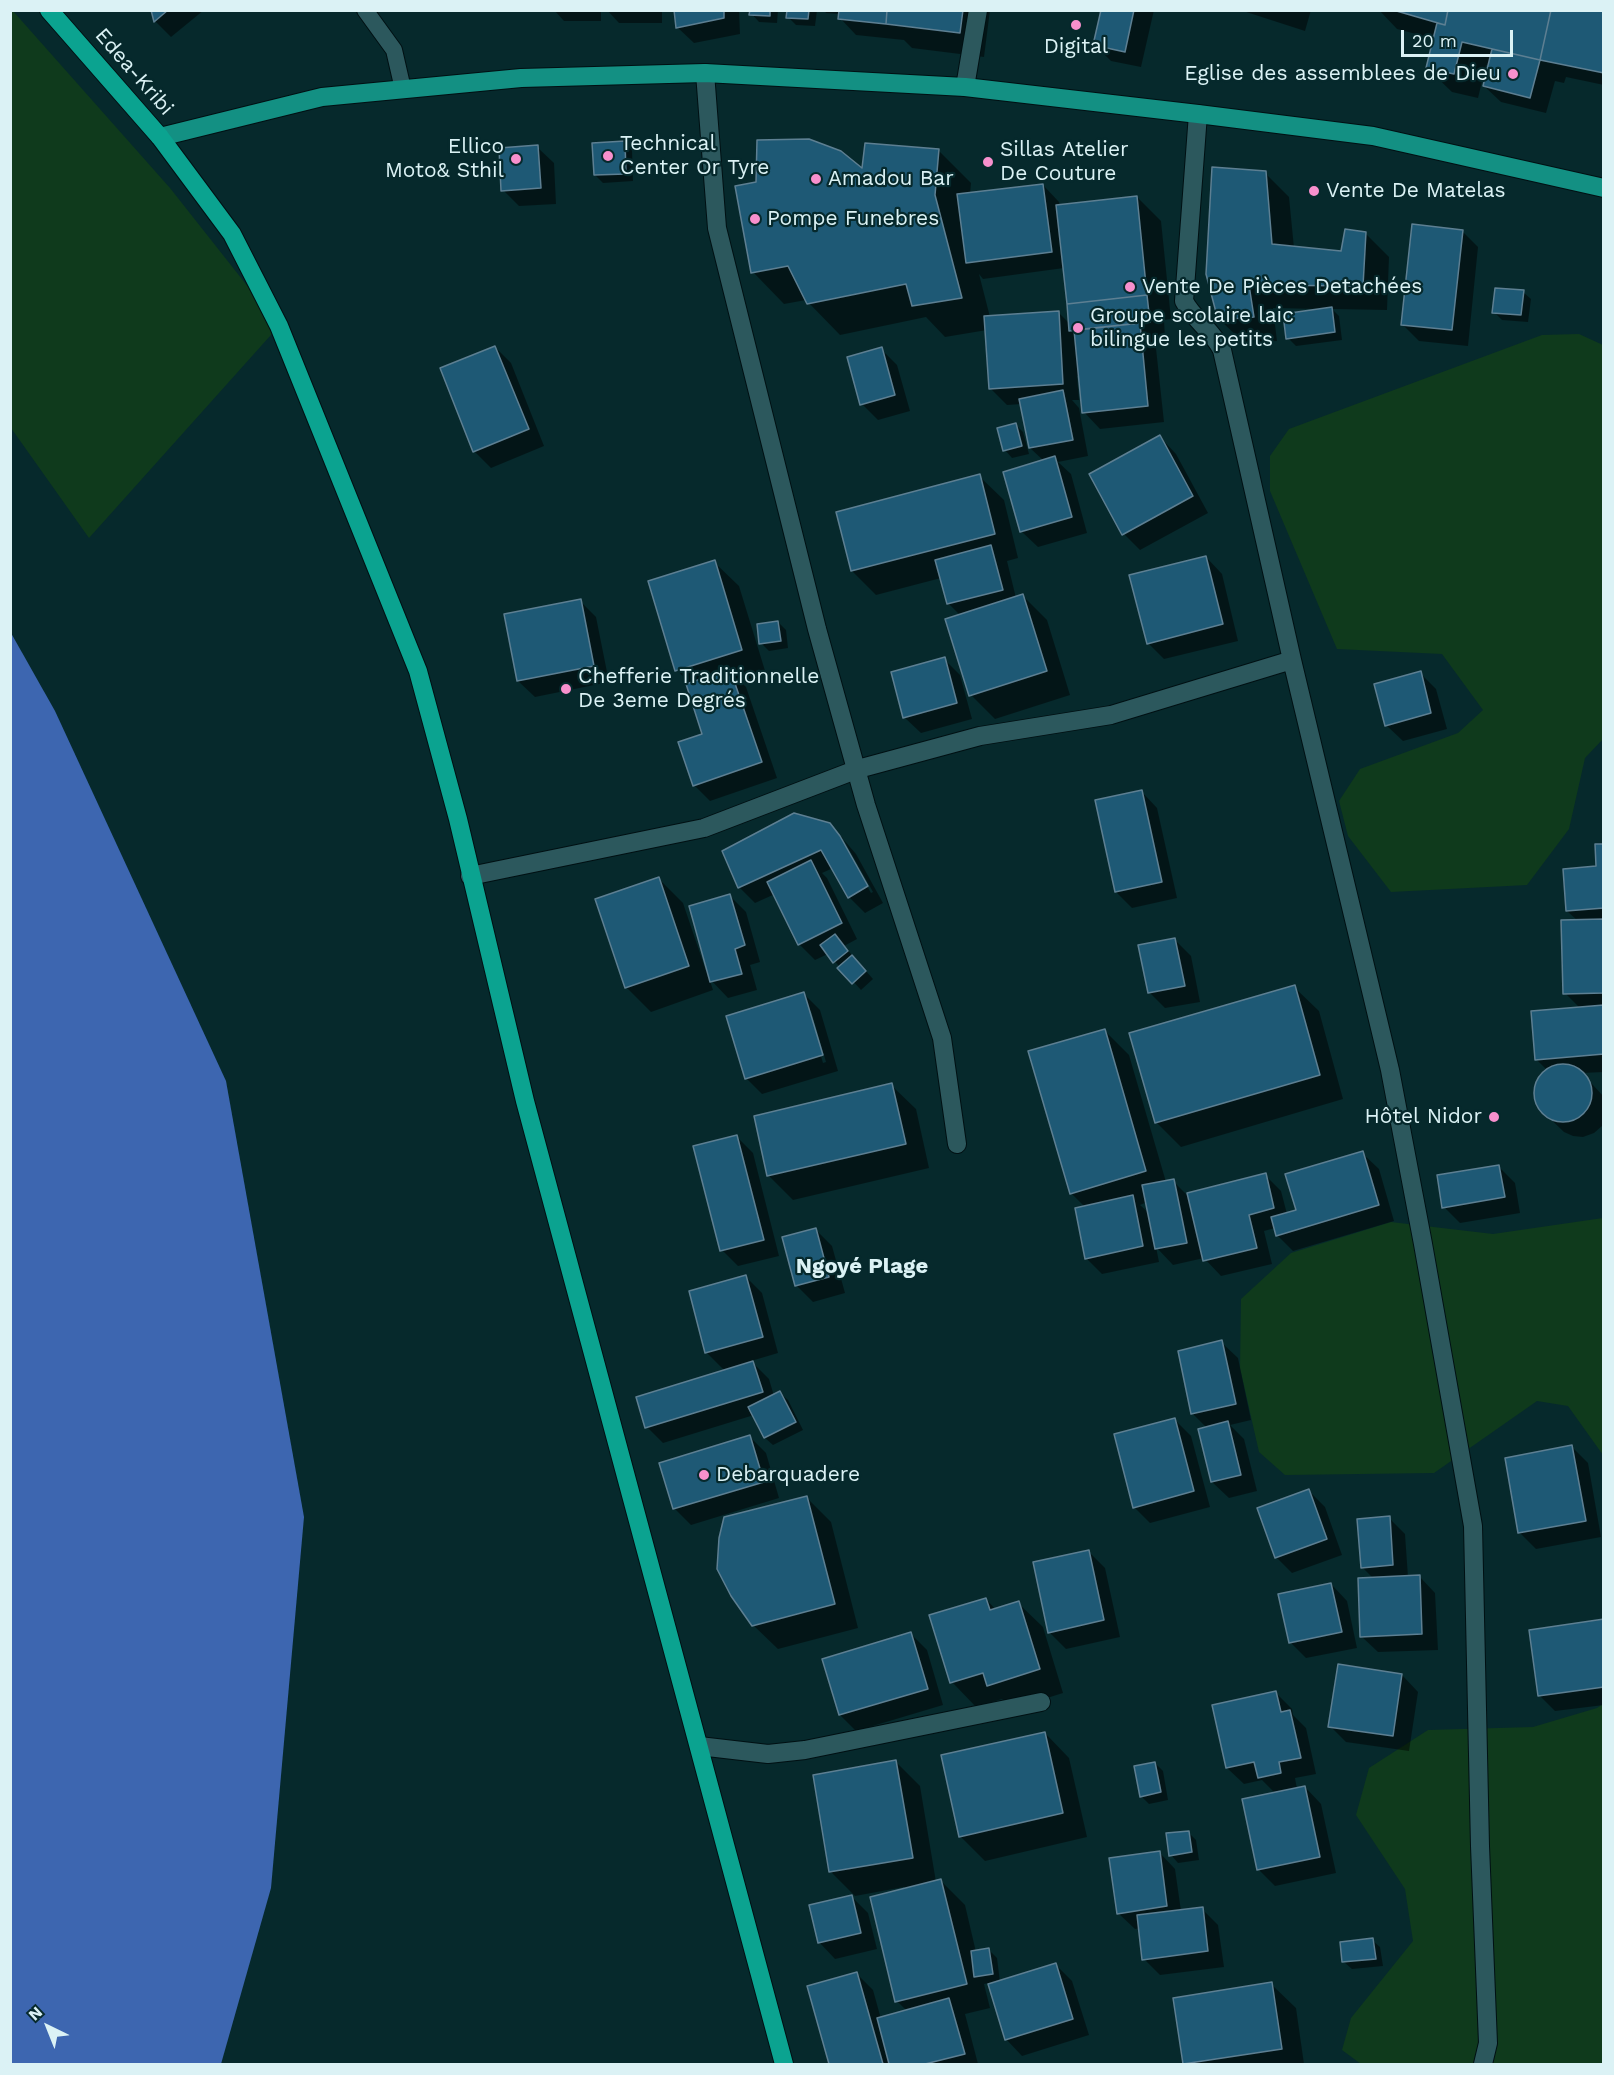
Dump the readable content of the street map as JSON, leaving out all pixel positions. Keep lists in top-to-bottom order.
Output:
{
  "streets": {
    "highway": ["Edea-Kribi"]
  },
  "districts": ["Ngoyé Plage"],
  "places": [
    "Digital",
    "Eglise des assemblees de Dieu",
    "Technical Center Or Tyre",
    "Ellico Moto& Sthil",
    "Sillas Atelier De Couture",
    "Amadou Bar",
    "Vente De Matelas",
    "Pompe Funebres",
    "Vente De Pièces Detachées",
    "Groupe scolaire laic bilingue les petits",
    "Chefferie Traditionnelle De 3eme Degrés",
    "Hôtel Nidor",
    "Debarquadere"
  ],
  "scale_bar": "20 m",
  "north": "top left"
}
